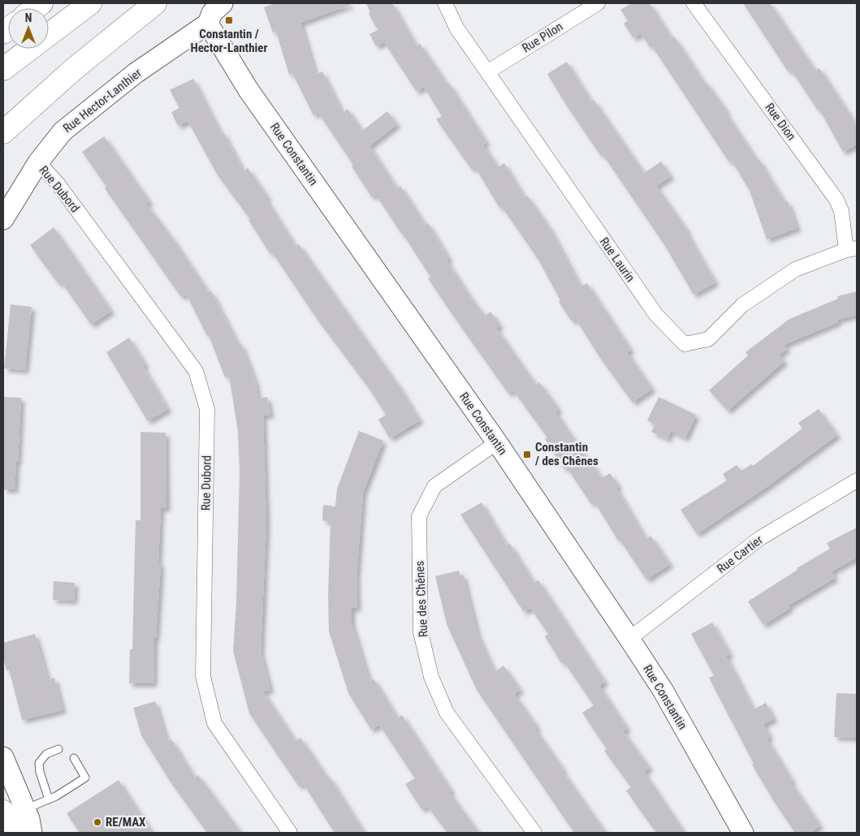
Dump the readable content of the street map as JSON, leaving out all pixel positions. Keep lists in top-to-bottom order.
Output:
{
  "streets": {
    "street": [
      "Rue Pilon",
      "Rue Hector-Lanthier",
      "Rue Dion",
      "Rue Constantin",
      "Rue Dubord",
      "Rue Laurin",
      "Rue Cartier",
      "Rue des Chênes"
    ]
  },
  "crossings": [
    ["Rue Pilon", "Rue Laurin"],
    ["Rue Hector-Lanthier", "Rue Constantin"],
    ["Rue Hector-Lanthier", "Rue Dubord"],
    ["Rue Dion", "Rue Laurin"],
    ["Rue Constantin", "Rue Cartier"],
    ["Rue Constantin", "Rue des Chênes"]
  ],
  "places": {
    "transit": ["Constantin / Hector-Lanthier", "Constantin / des Chênes"],
    "other": ["RE/MAX"]
  },
  "north": "top"
}
